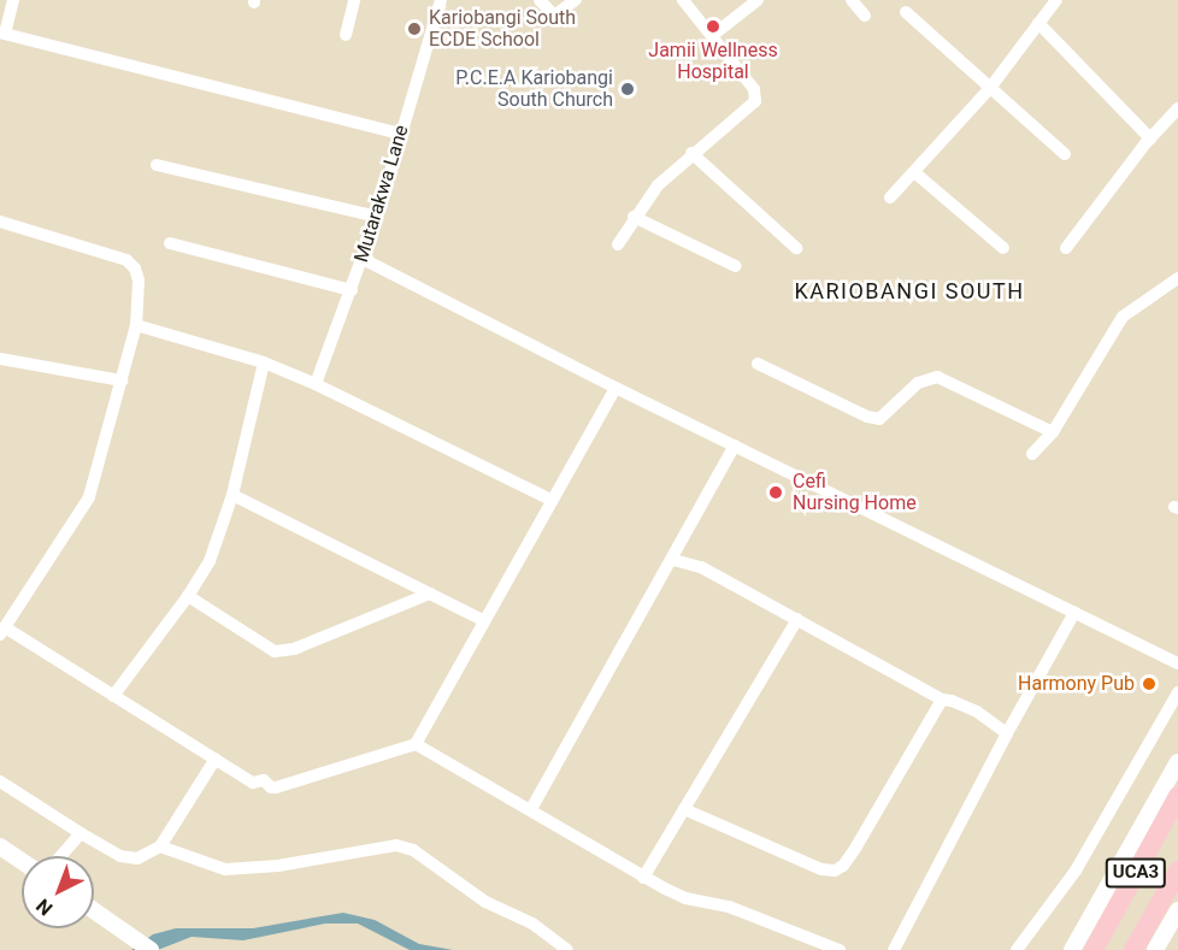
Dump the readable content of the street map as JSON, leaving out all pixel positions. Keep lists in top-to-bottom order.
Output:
{
  "streets": {
    "main road": ["UCA3"],
    "street": ["Mutarakwa Lane"]
  },
  "districts": ["KARIOBANGI SOUTH"],
  "places": [
    "Jamii Wellness Hospital",
    "Kariobangi South ECDE School",
    "P.C.E.A Kariobangi South Church",
    "Cefi Nursing Home",
    "Harmony Pub"
  ],
  "north": "bottom left"
}
